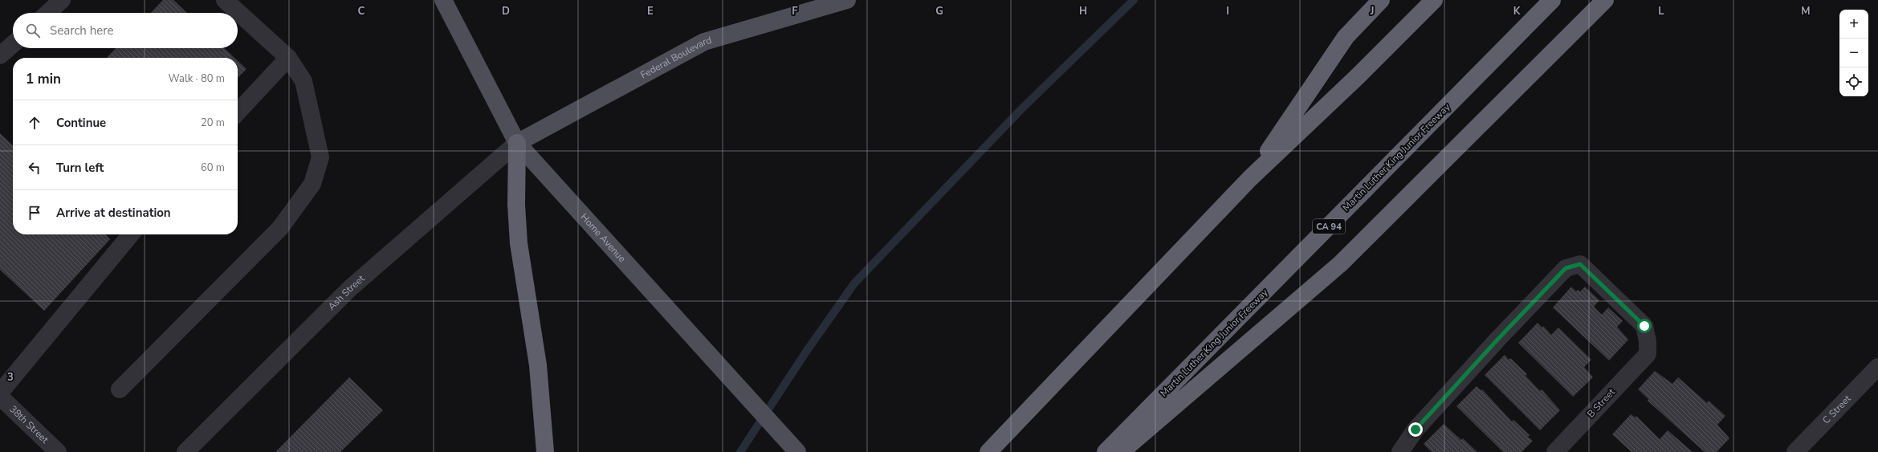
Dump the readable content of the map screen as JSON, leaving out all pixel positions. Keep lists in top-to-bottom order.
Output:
{
  "streets": {
    "highway": ["Martin Luther King Junior Freeway", "CA 94"],
    "main road": ["Federal Boulevard", "Home Avenue"],
    "street": [
      "Ash Street",
      "B Street",
      "C Street",
      "38th Street"
    ]
  },
  "crossings": [
    ["Federal Boulevard", "Home Avenue"],
    ["Federal Boulevard", "Ash Street"],
    ["Home Avenue", "Ash Street"]
  ],
  "page": {
    "map_buttons": ["+", "−"],
    "search": "Search here",
    "heading": ["1 min", "Walk · 80 m"],
    "list": [
      ["Continue", "20 m"],
      ["Turn left", "60 m"],
      "Arrive at destination"
    ]
  },
  "grid": {
    "columns": [
      "C",
      "D",
      "E",
      "F",
      "G",
      "H",
      "I",
      "J",
      "K",
      "L",
      "M"
    ],
    "rows": ["3"]
  }
}
